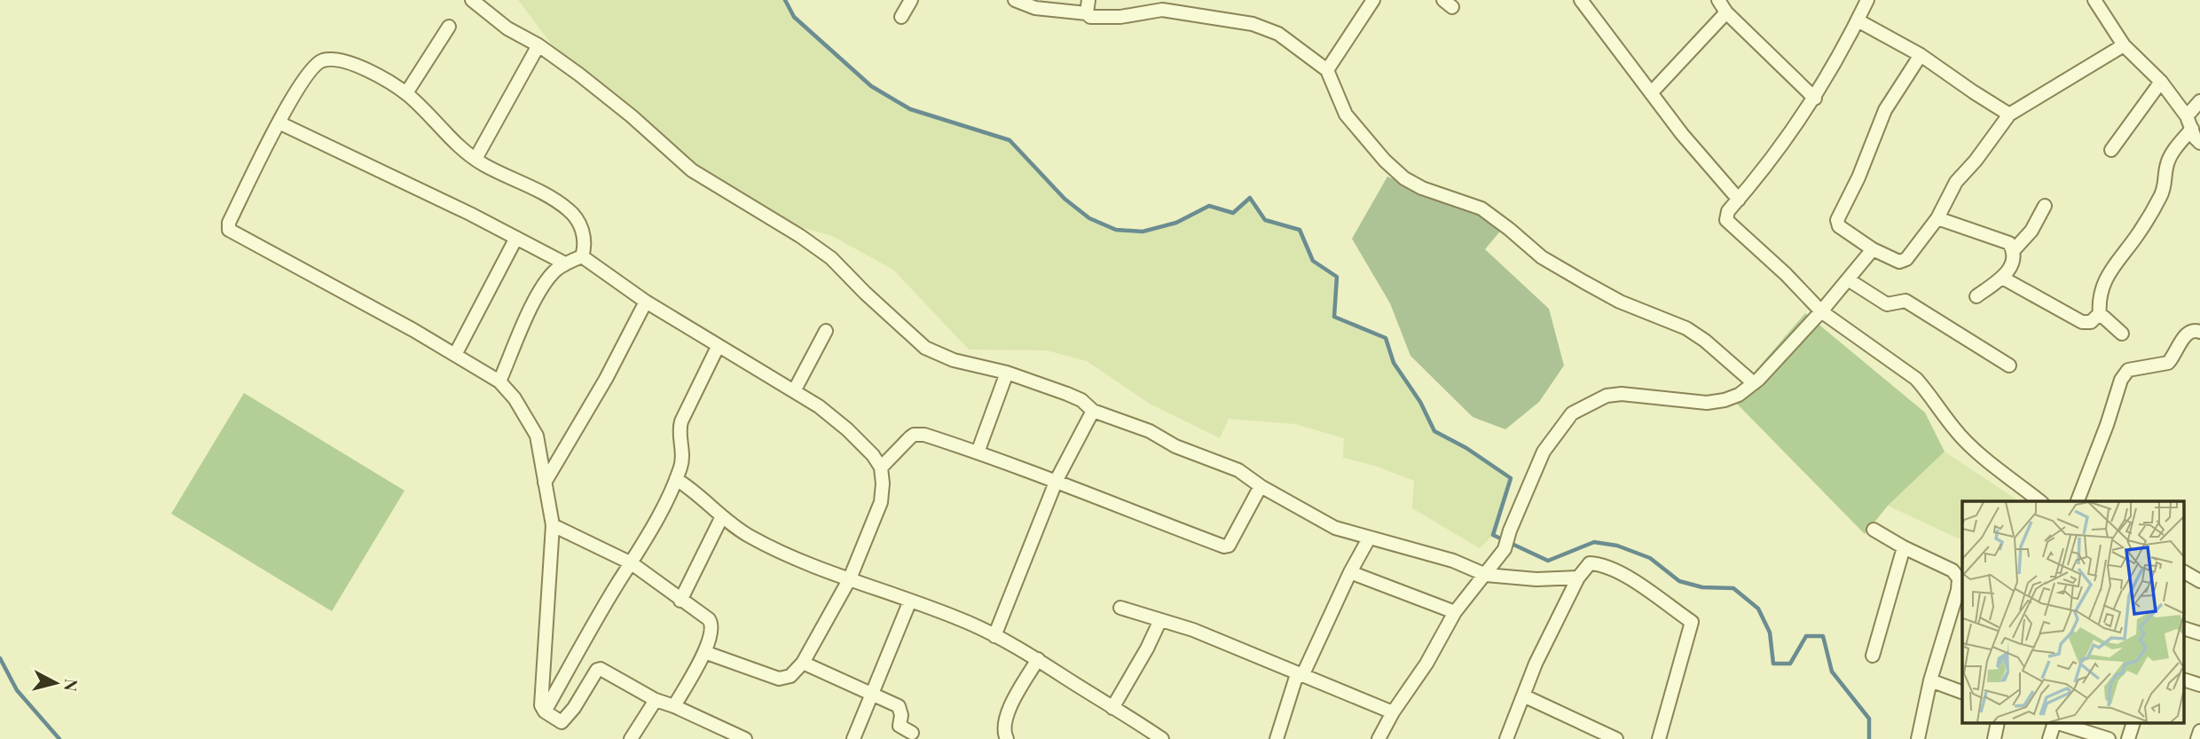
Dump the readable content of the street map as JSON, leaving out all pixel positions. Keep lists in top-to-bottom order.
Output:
{
  "north": "right"
}
